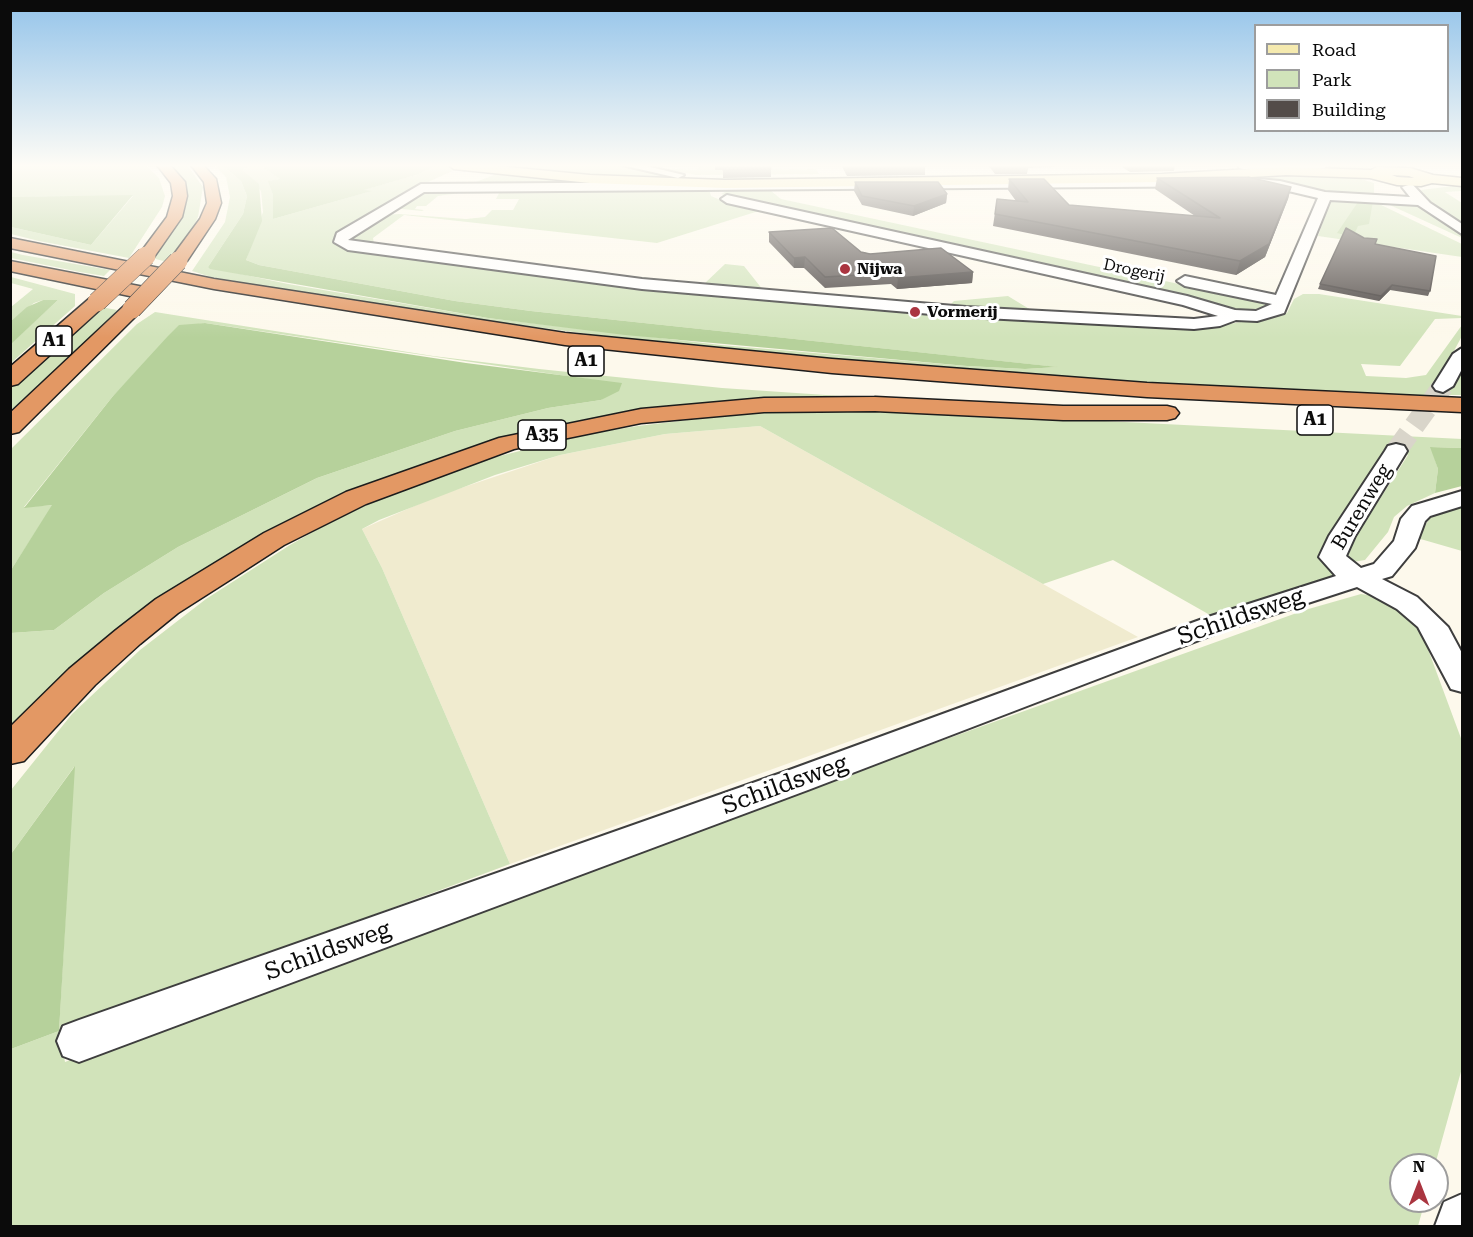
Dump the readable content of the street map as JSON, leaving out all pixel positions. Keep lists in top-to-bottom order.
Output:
{
  "streets": {
    "highway": ["A1", "A35"],
    "street": ["Drogerij", "Burenweg", "Schildsweg"]
  },
  "crossings": [
    ["A1", "A35"],
    ["Burenweg", "Schildsweg"]
  ],
  "places": ["Nijwa", "Vormerij"],
  "legend": ["Road", "Park", "Building"],
  "north": "top"
}
